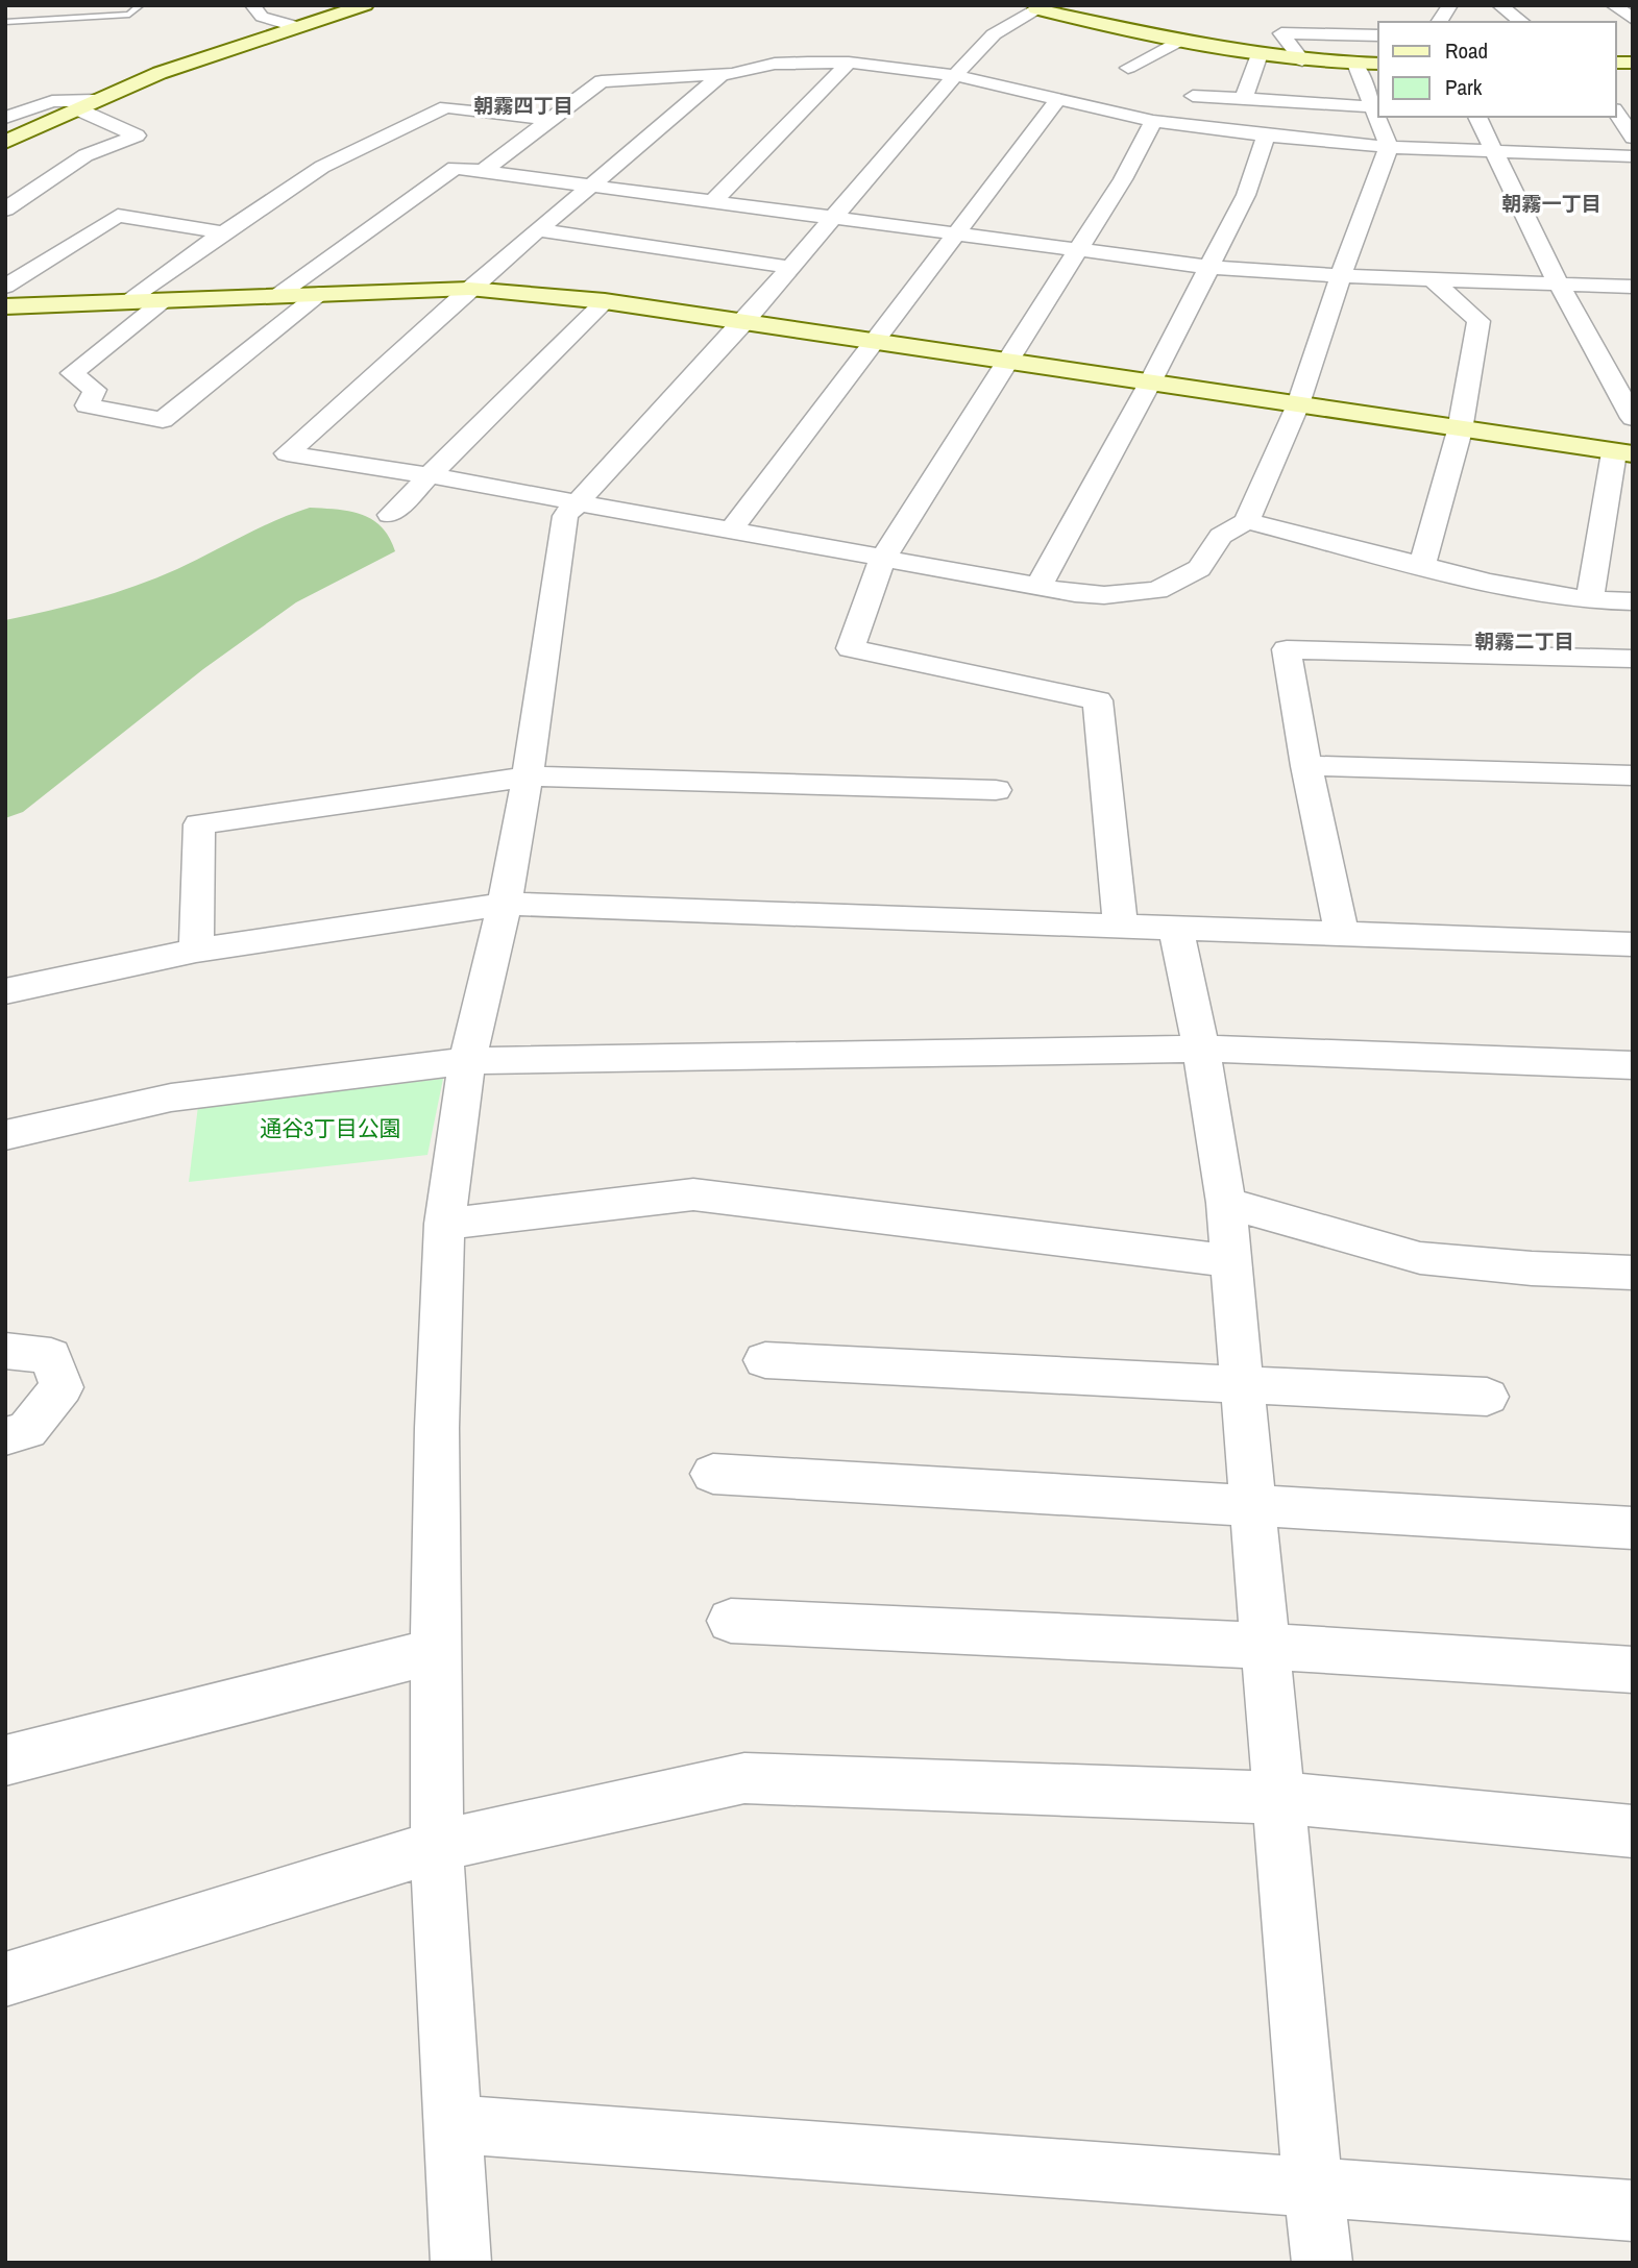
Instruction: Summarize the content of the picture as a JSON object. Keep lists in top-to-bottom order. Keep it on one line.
{"districts":["朝霧四丁目","朝霧一丁目","朝霧二丁目"],"parks":["通谷3丁目公園"],"legend":["Road","Park"]}
